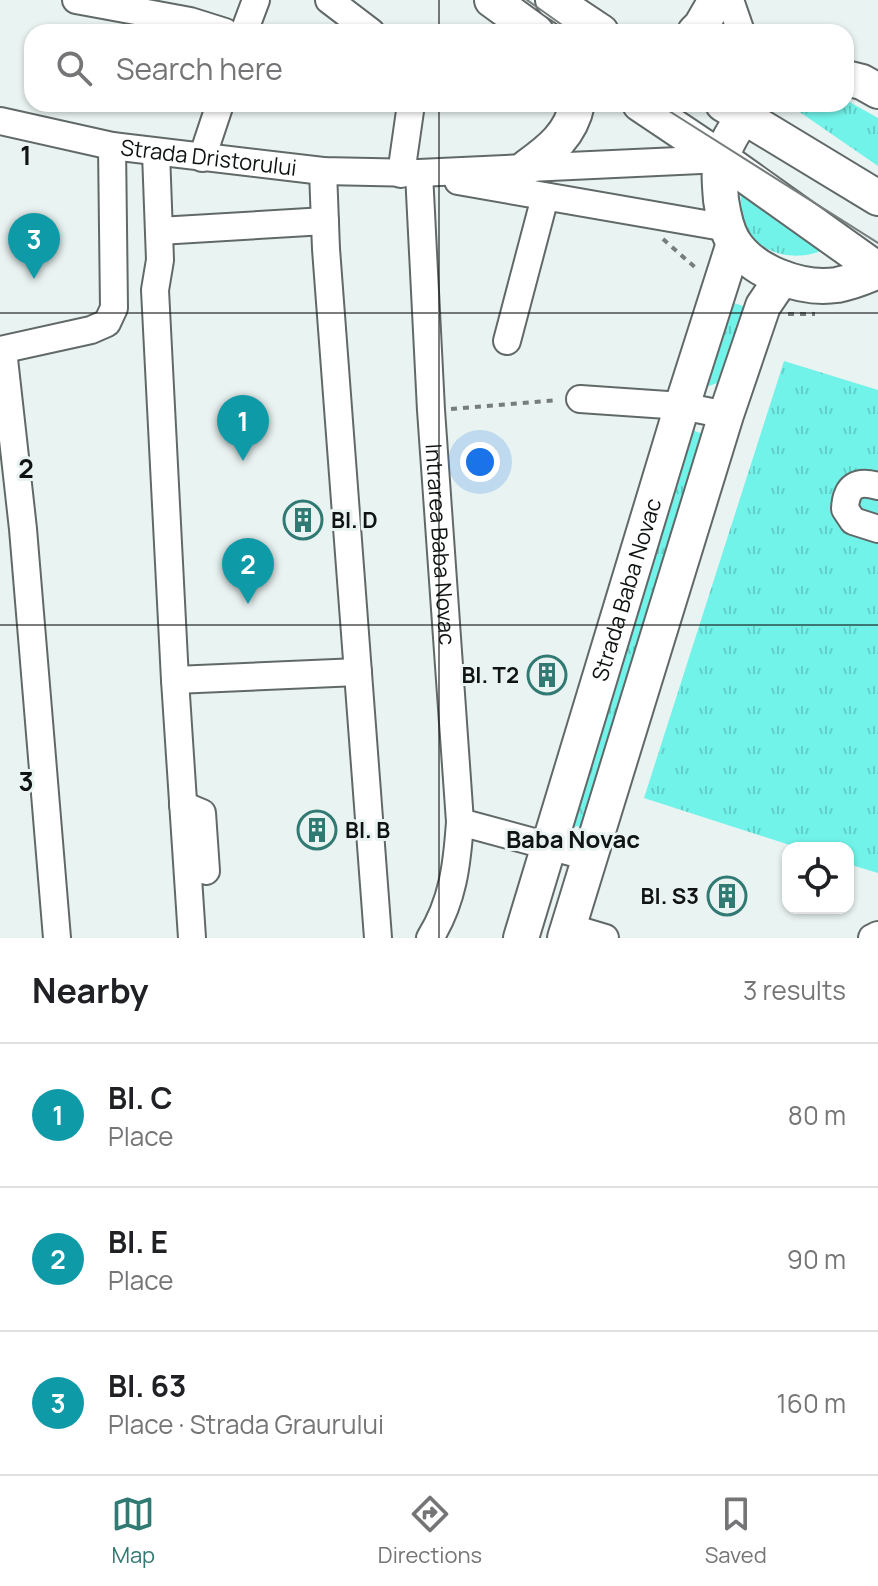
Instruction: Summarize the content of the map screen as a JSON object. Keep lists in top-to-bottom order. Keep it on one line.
{"streets":{"main road":["Strada Baba Novac"],"street":["Strada Dristorului","Intrarea Baba Novac"]},"crossings":[["Strada Dristorului","Intrarea Baba Novac"],["Strada Dristorului","Strada Baba Novac"]],"districts":["Baba Novac"],"places":{"building":["Bl. D","Bl. T2","Bl. B","Bl. S3"]},"page":{"search":"Search here","pins":["3","1","2"],"heading":["Nearby","3 results"],"list":[{"mark":"1","name":"Bl. C","note":"Place","value":"80 m"},{"mark":"2","name":"Bl. E","note":"Place","value":"90 m"},{"mark":"3","name":"Bl. 63","note":"Place · Strada Graurului","value":"160 m"}],"nav":["Map","Directions","Saved"]},"grid":{"rows":["1","2","3"]}}
